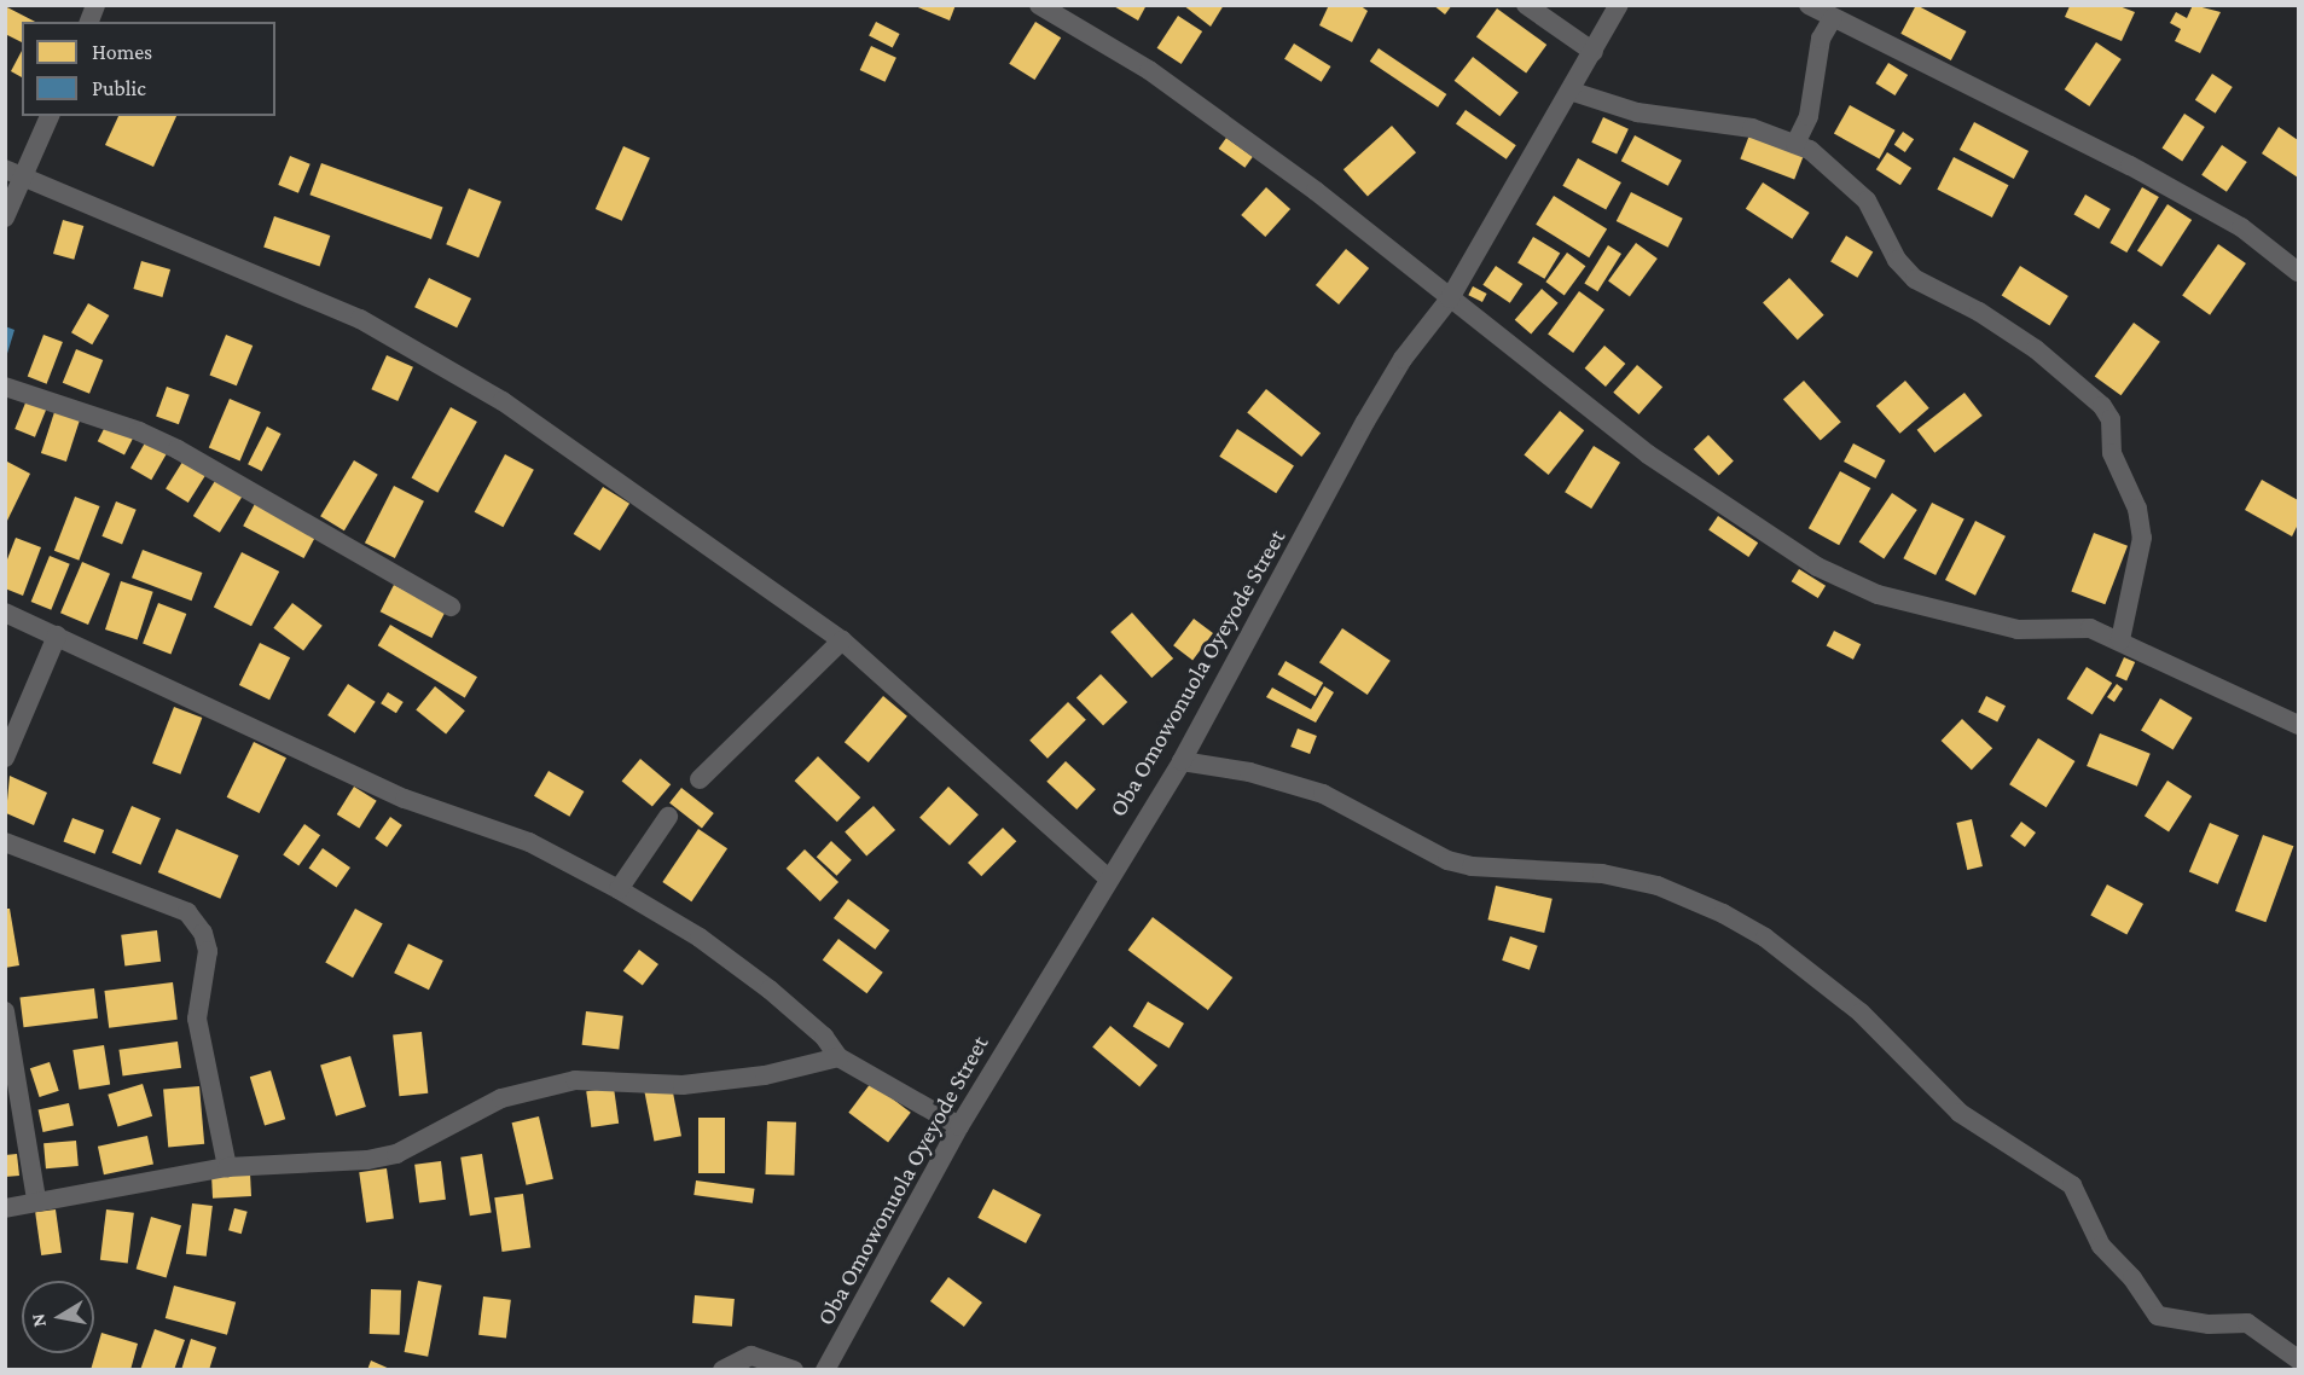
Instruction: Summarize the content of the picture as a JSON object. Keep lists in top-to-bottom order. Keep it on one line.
{"streets":{"street":["Oba Omowonuola Oyeyode Street"]},"legend":["Homes","Public"],"north":"left"}
